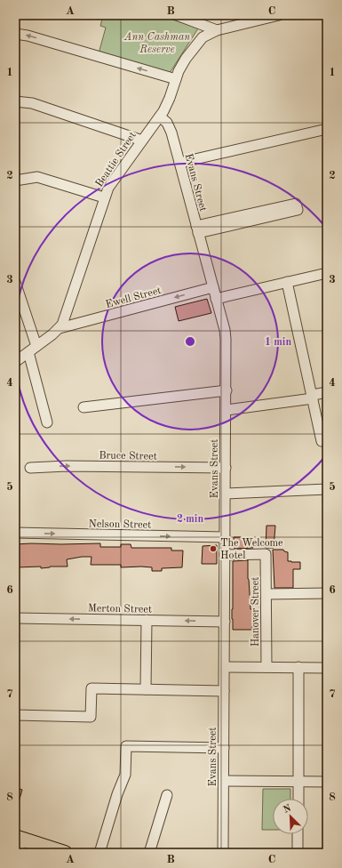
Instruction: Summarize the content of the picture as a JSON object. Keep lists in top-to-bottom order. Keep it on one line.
{"streets":{"street":["Beattie Street","Evans Street","Ewell Street","Bruce Street","Nelson Street","Merton Street","Hanover Street"]},"crossings":[["Beattie Street","Evans Street"],["Beattie Street","Ewell Street"],["Evans Street","Ewell Street"],["Evans Street","Bruce Street"],["Evans Street","Nelson Street"],["Evans Street","Merton Street"],["Evans Street","Hanover Street"]],"one_way":["Ewell Street","Nelson Street"],"parks":["Ann Cashman Reserve"],"places":["The Welcome Hotel"],"north":"top left","grid":{"columns":["A","B","C"],"rows":["1","2","3","4","5","6","7","8"]},"rings":["1 min","2 min"]}
